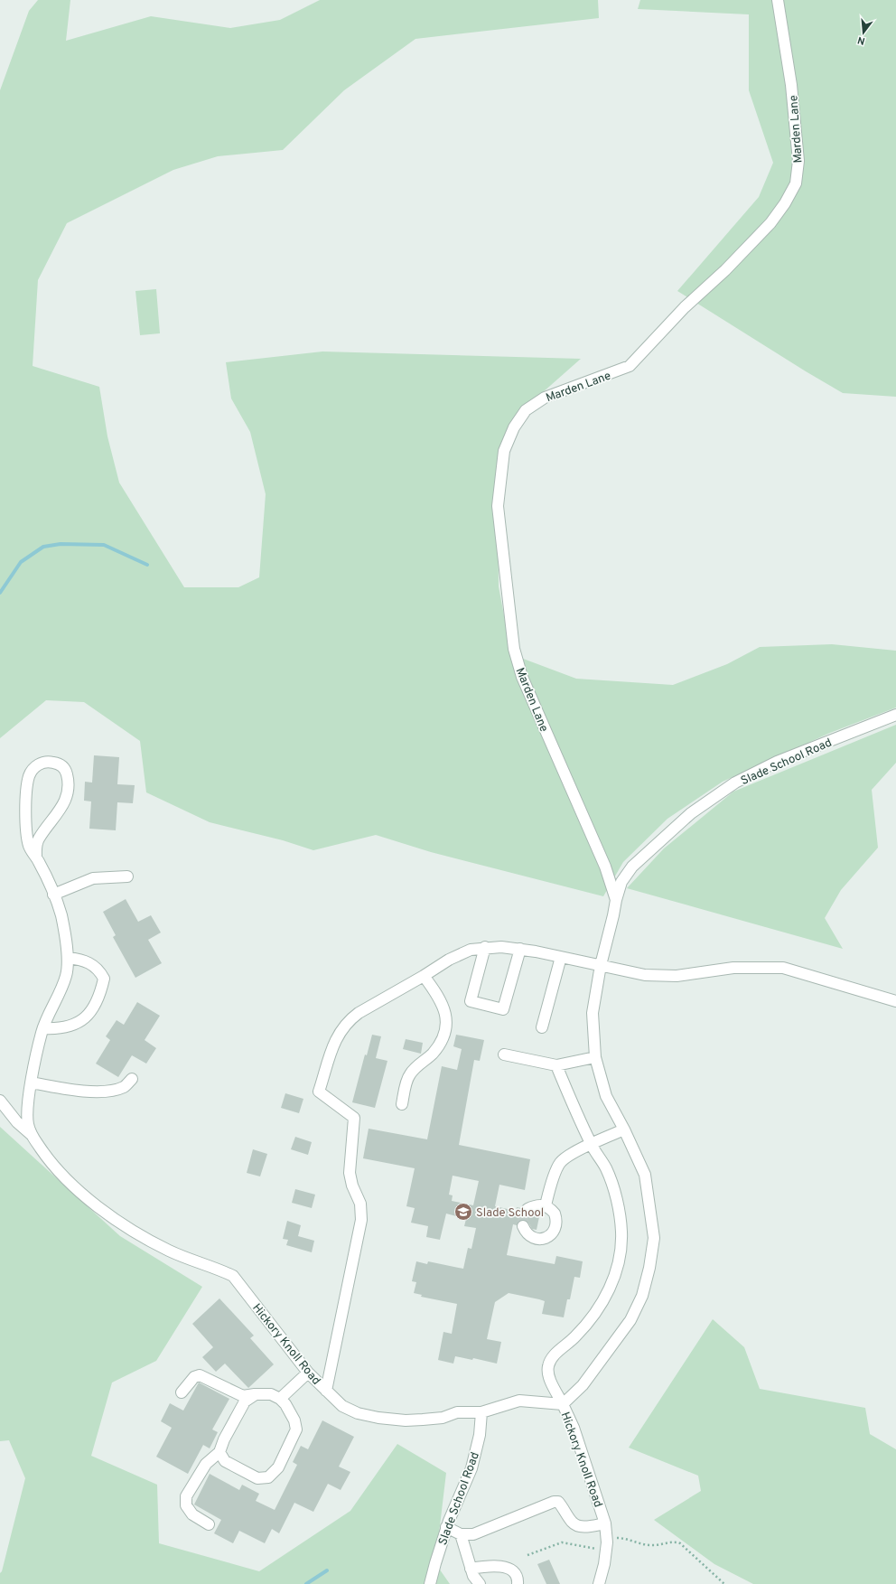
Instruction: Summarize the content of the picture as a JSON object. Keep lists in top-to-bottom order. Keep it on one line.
{"streets":{"street":["Marden Lane","Slade School Road","Hickory Knoll Road"]},"crossings":[["Marden Lane","Slade School Road"],["Slade School Road","Hickory Knoll Road"]],"places":{"school or university":["Slade School"]},"north":"bottom"}
